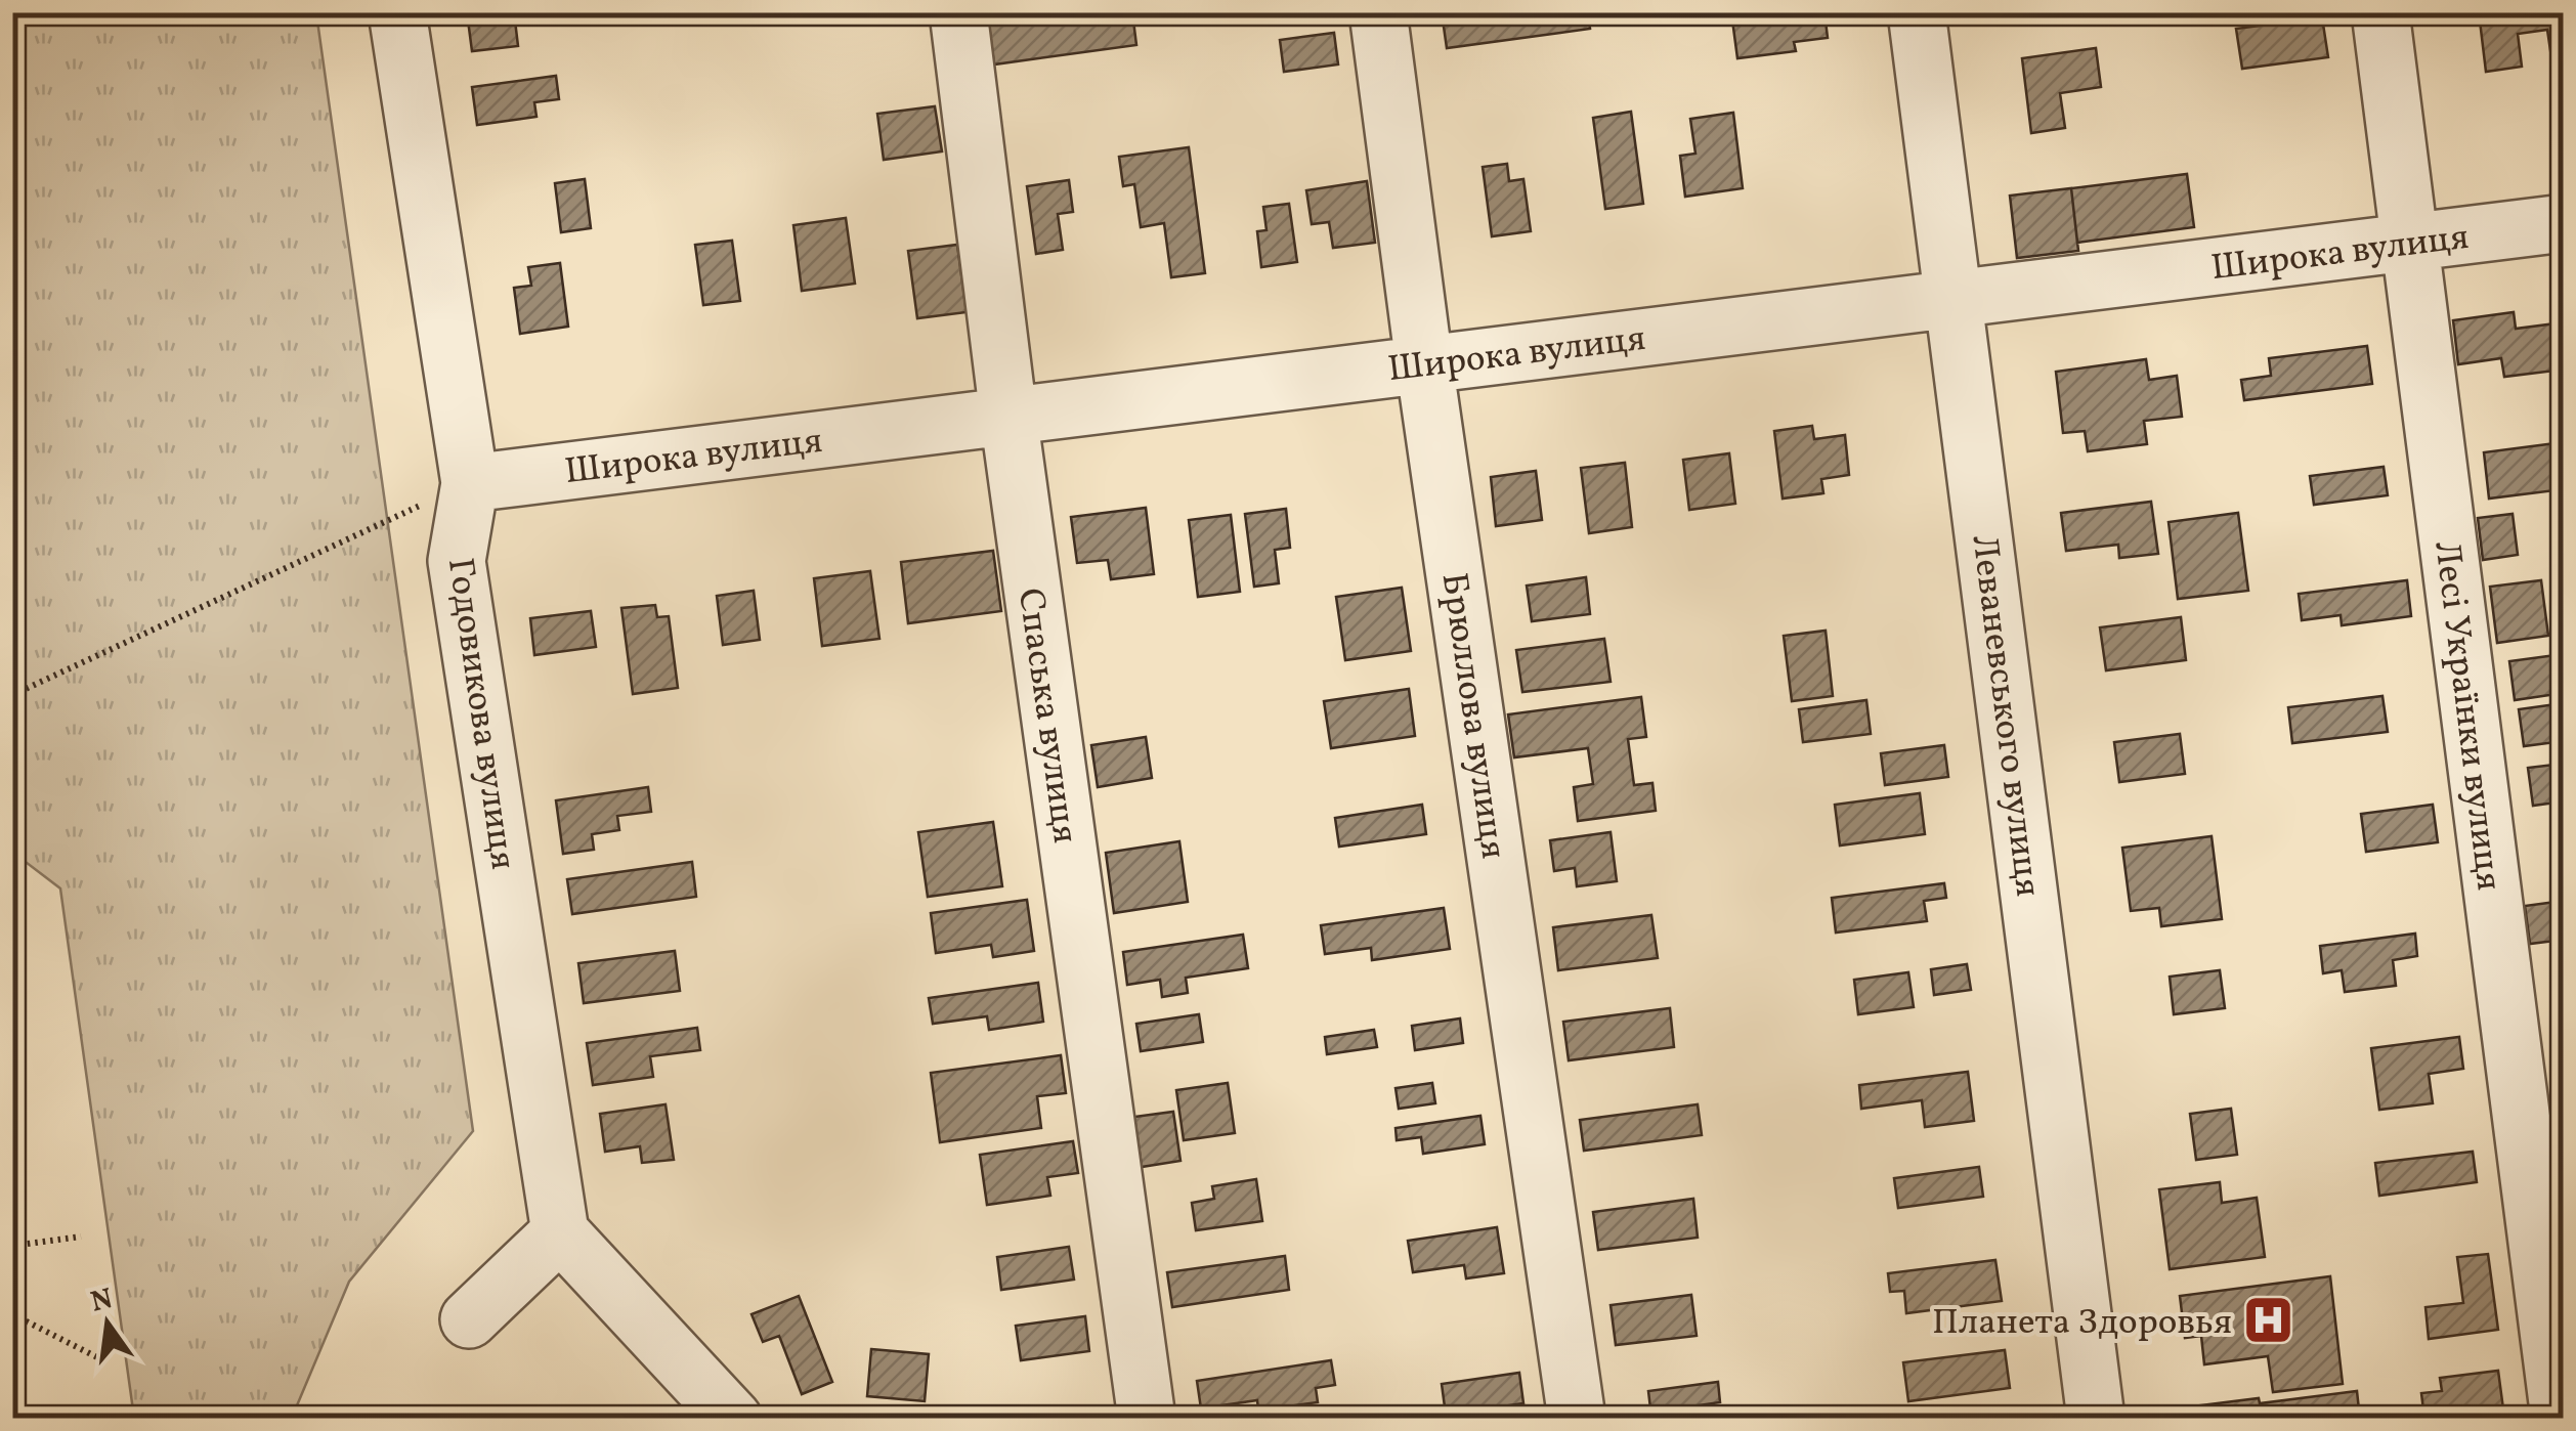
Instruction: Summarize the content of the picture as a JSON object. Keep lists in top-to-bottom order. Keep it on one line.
{"streets":{"street":["Широка вулиця","Годовикова вулиця","Спаська вулиця","Брюллова вулиця","Леваневського вулиця","Лесі Українки вулиця"]},"crossings":[["Широка вулиця","Годовикова вулиця"],["Широка вулиця","Спаська вулиця"],["Широка вулиця","Брюллова вулиця"],["Широка вулиця","Леваневського вулиця"],["Широка вулиця","Лесі Українки вулиця"]],"places":{"hospital":["Планета Здоровья"]},"north":"top"}
